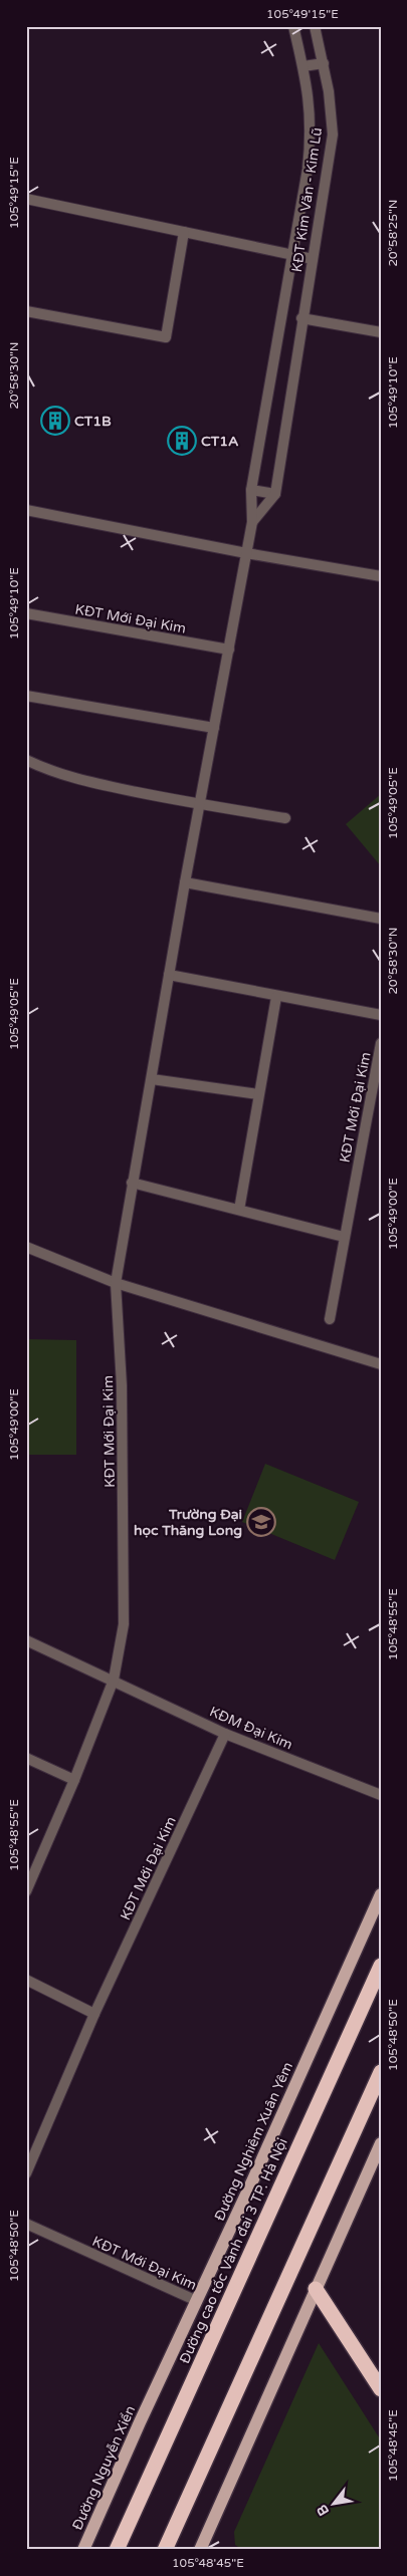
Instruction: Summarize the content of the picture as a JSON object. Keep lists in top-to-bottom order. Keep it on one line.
{"streets":{"highway":["Đường cao tốc Vành đai 3 TP. Hà Nội"],"main road":["Đường Nghiêm Xuân Yêm","Đường Nguyễn Xiển"],"street":["KĐT Kim Văn - Kim Lũ","KĐT Mới Đại Kim","KĐM Đại Kim"]},"crossings":[["KĐT Kim Văn - Kim Lũ","KĐT Mới Đại Kim"],["KĐT Mới Đại Kim","KĐM Đại Kim"],["KĐT Mới Đại Kim","Đường Nghiêm Xuân Yêm"],["Đường Nghiêm Xuân Yêm","Đường Nguyễn Xiển"]],"places":{"building":["CT1B","CT1A"],"school or university":["Trường Đại học Thăng Long"]},"north":"bottom left","coordinates":["105°49'15\"E","20°58'25\"N","20°58'30\"N","105°49'10\"E","105°49'05\"E","105°49'00\"E","105°48'55\"E","105°48'50\"E","105°48'45\"E"]}
